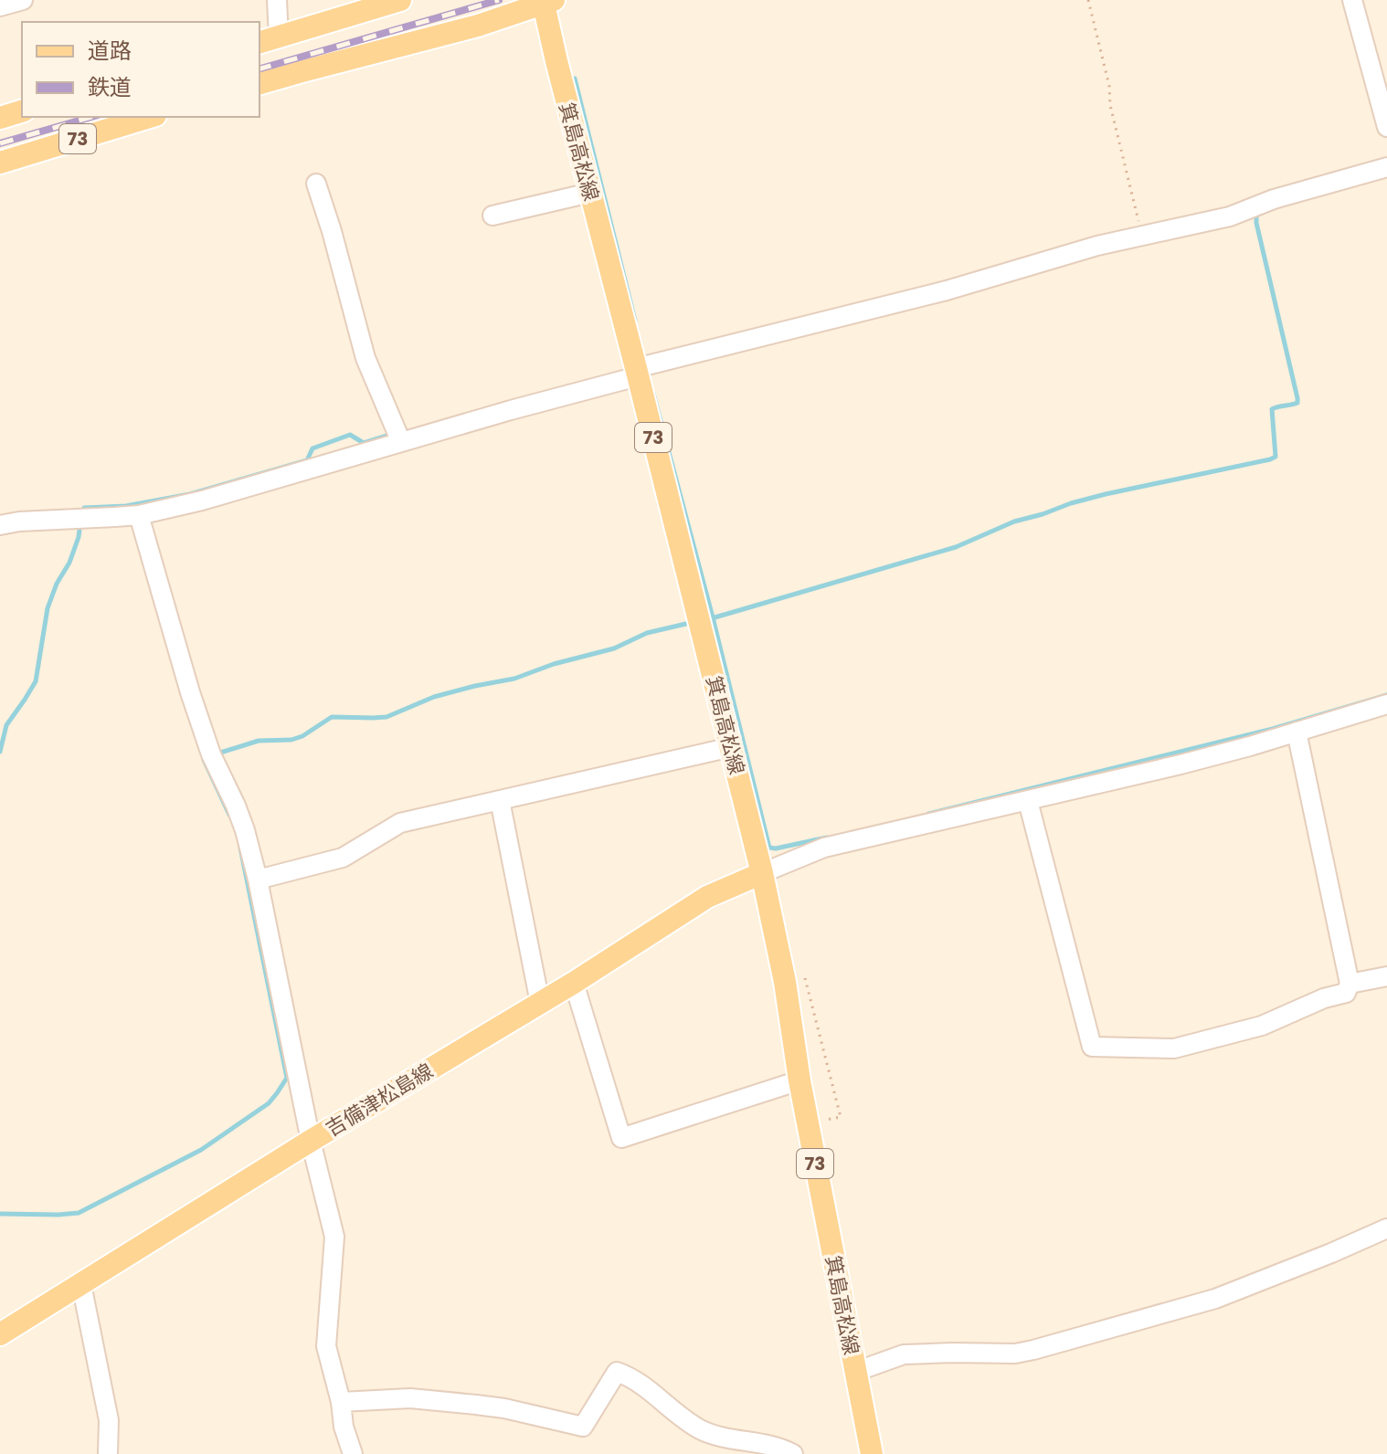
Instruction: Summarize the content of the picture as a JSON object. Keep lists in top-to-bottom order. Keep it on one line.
{"streets":{"main road":["73","箕島高松線","吉備津松島線"]},"crossings":[["箕島高松線","吉備津松島線"]],"legend":["道路","鉄道"]}
